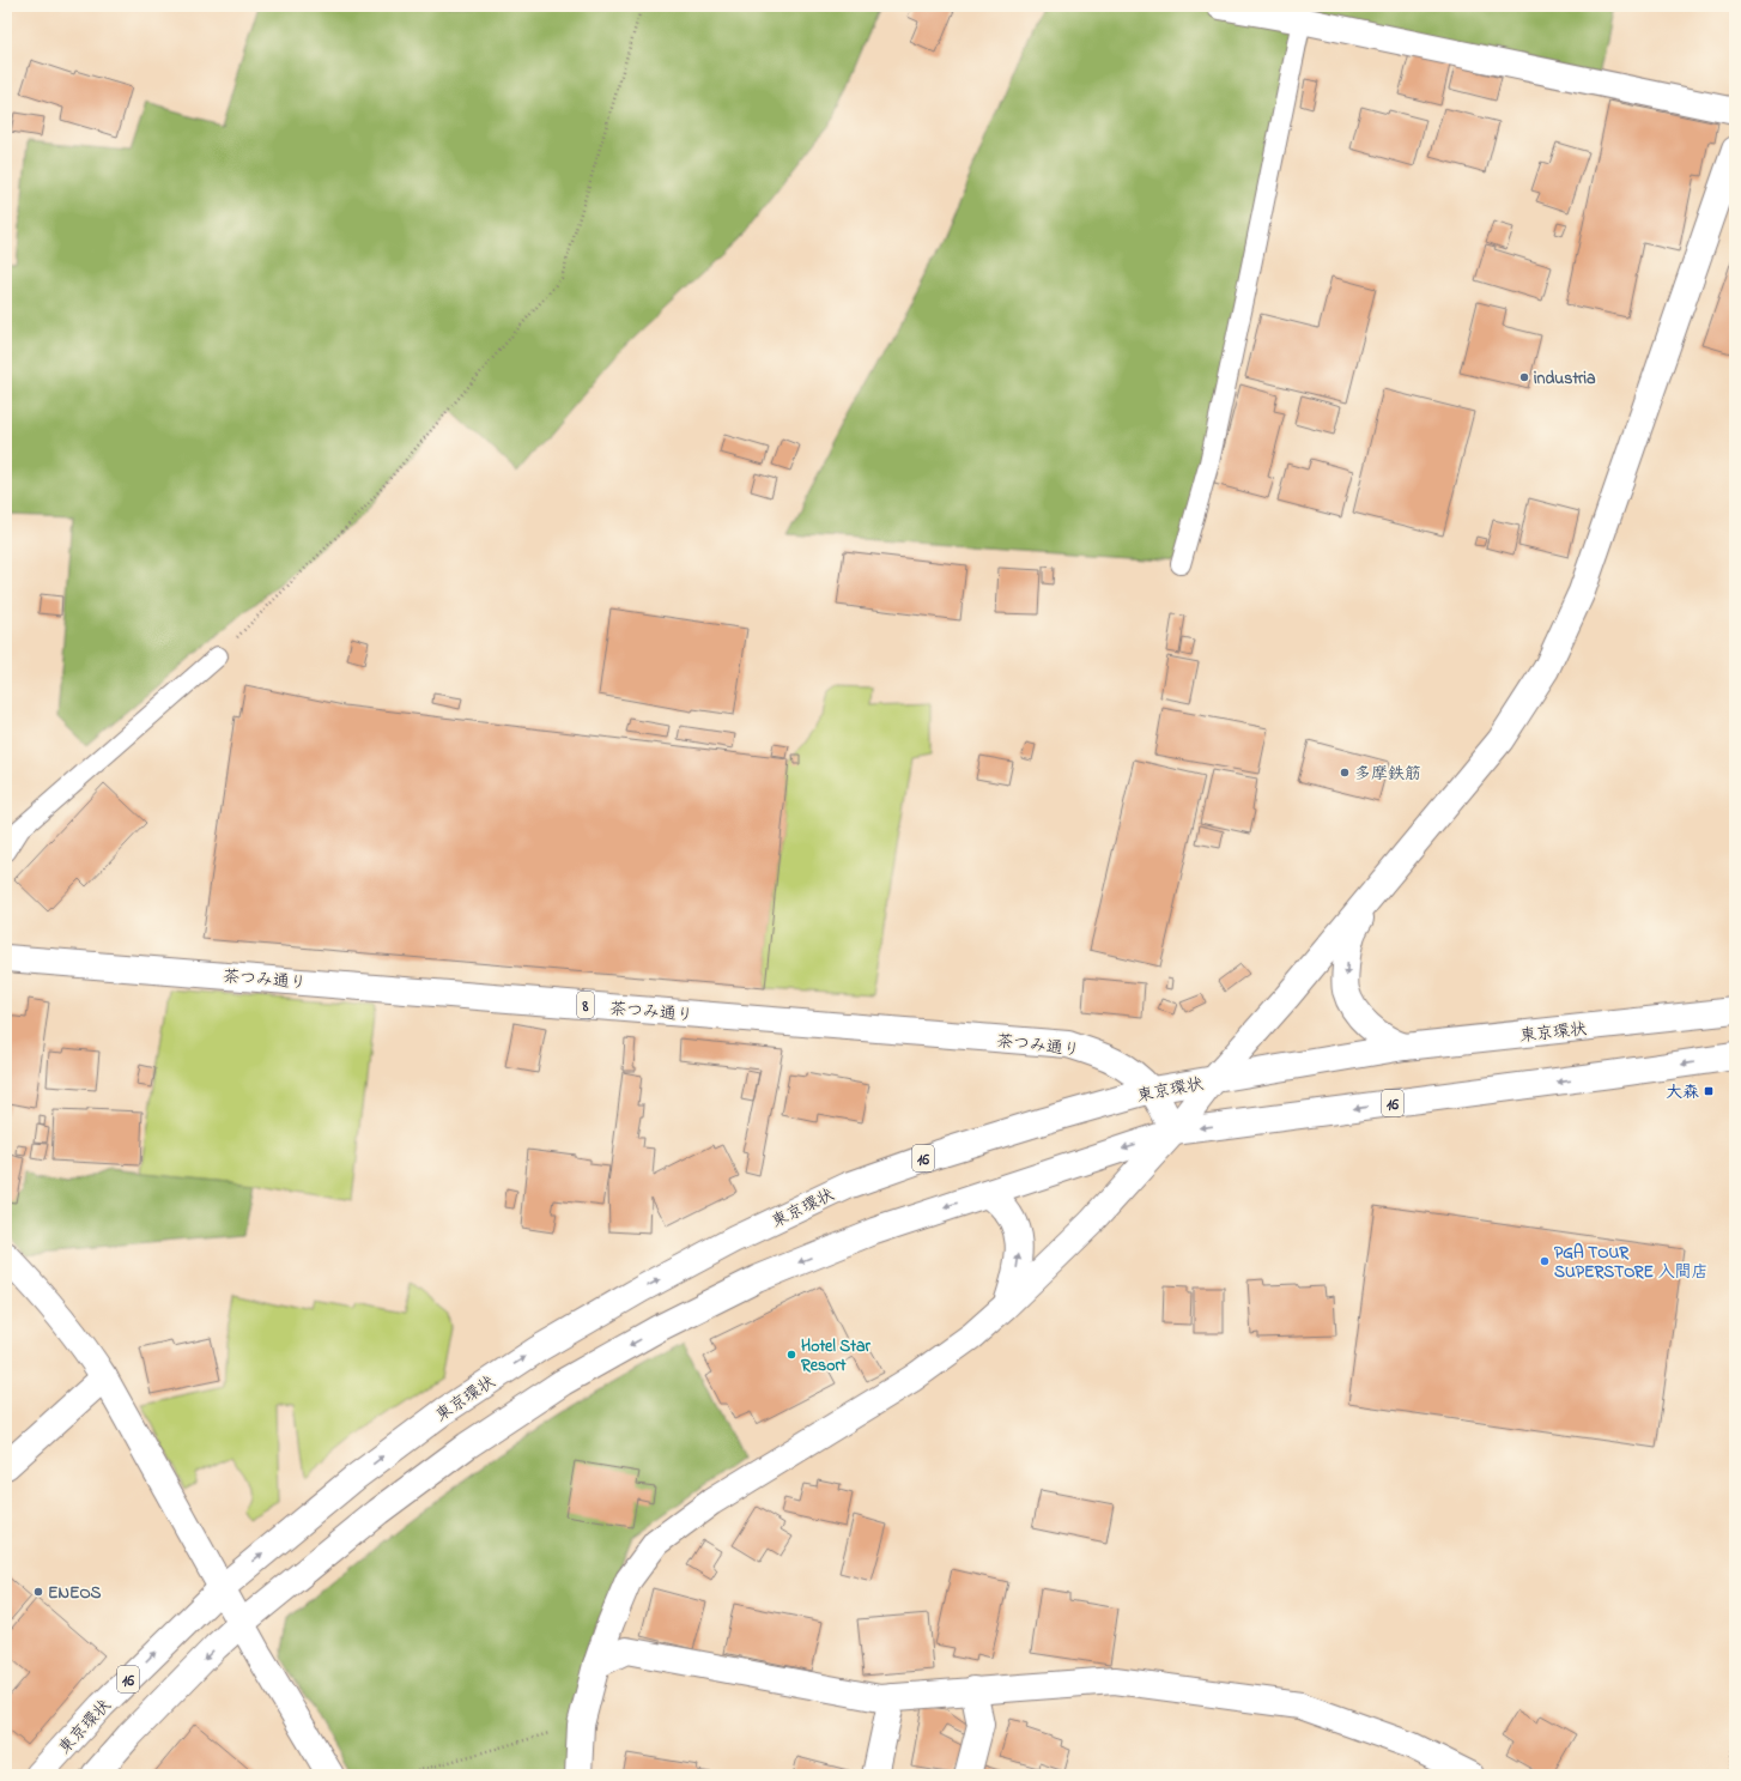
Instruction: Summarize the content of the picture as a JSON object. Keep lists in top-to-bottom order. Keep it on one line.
{"streets":{"main road":["茶つみ通り","8","東京環状","16"]},"crossings":[["茶つみ通り","東京環状"],["茶つみ通り","16"]],"places":{"other":["industria","多摩鉄筋","PGA TOUR SUPERSTORE 入間店","Hotel Star Resort","ENEOS"],"transit":["大森"]}}
